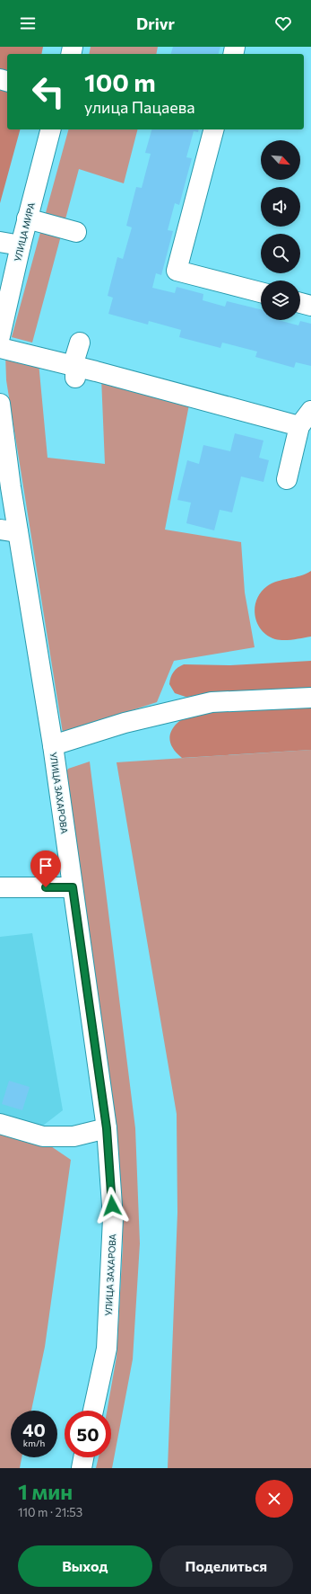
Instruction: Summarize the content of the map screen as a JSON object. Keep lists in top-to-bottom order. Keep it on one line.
{"streets":{"main road":["УЛИЦА МИРА","УЛИЦА ЗАХАРОВА"]},"north":"bottom right","page":{"header":"Drivr","turn":["100 m","улица Пацаева"],"speed":"40 km/h","limit":"50","heading":["1 мин","110 m · 21:53"],"buttons":["Выход","Поделиться"]}}
